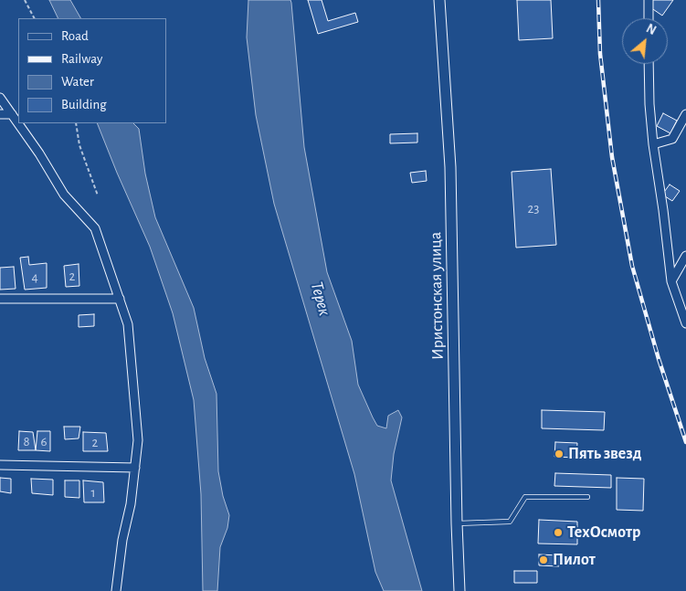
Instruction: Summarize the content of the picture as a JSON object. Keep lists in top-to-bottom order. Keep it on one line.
{"streets":{"main road":["Иристонская улица"]},"water":["Терек"],"places":["Пять звезд","ТехОсмотр","Пилот"],"house_numbers":["23","2","4","8","6","2","1"],"legend":["Road","Railway","Water","Building"],"north":"top right"}
